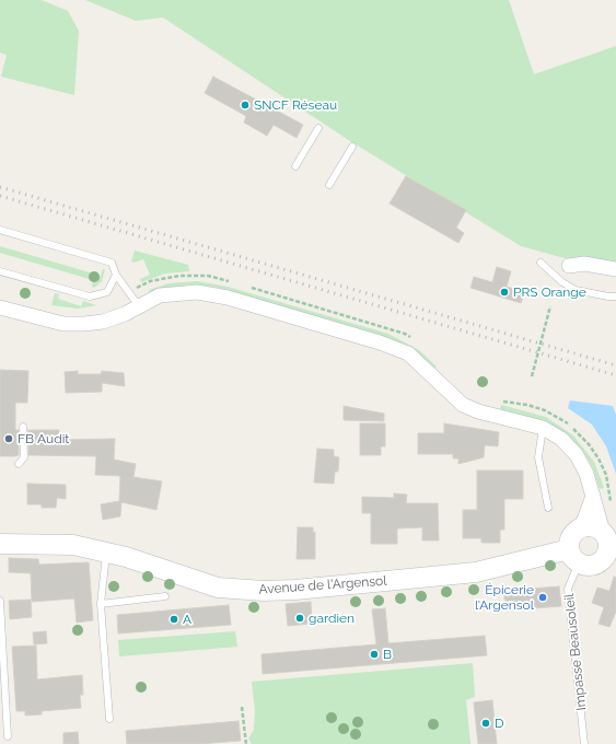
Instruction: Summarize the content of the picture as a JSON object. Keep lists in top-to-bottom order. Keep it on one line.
{"streets":{"street":["Avenue de l'Argensol"],"lane":["Impasse Beausoleil"]},"crossings":[["Avenue de l'Argensol","Impasse Beausoleil"]],"places":["SNCF Réseau","PRS Orange","FB Audit","Épicerie l’Argensol","gardien","A","B","D"]}
